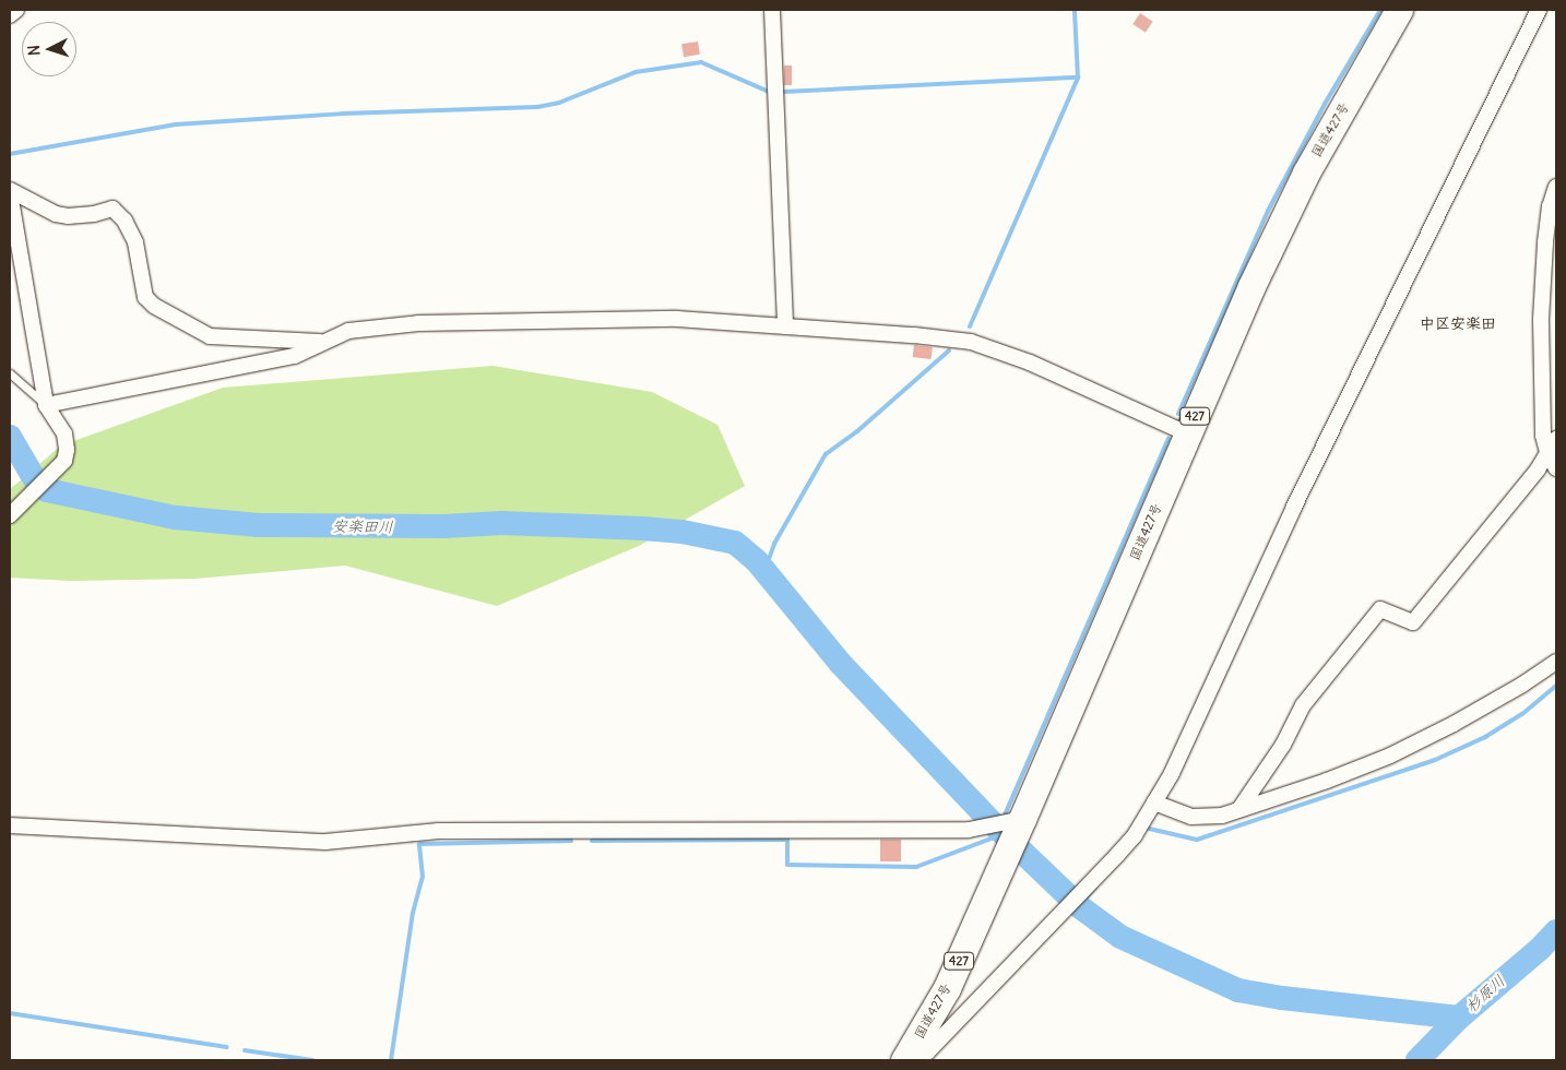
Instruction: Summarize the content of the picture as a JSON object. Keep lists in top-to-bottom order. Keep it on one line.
{"streets":{"highway":["国道427号","427"]},"districts":["中区安楽田"],"water":["安楽田川","杉原川"],"north":"left"}
